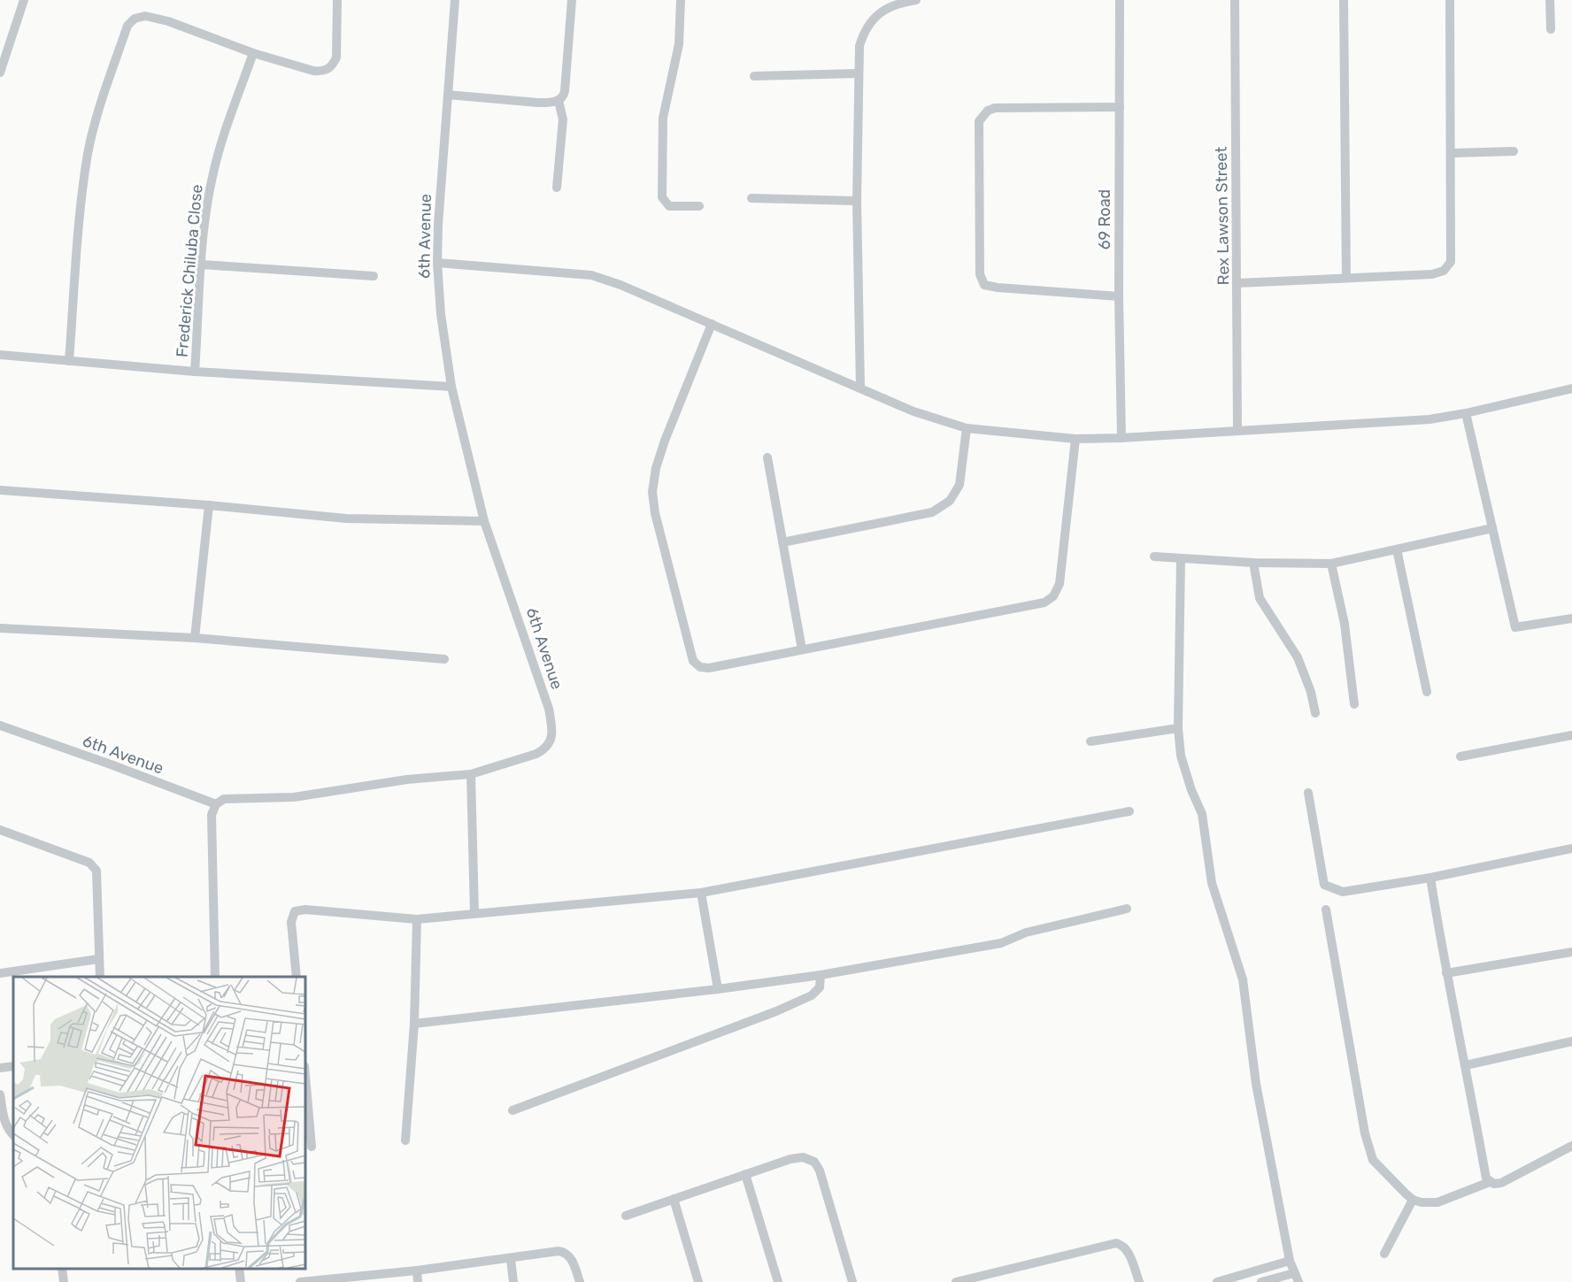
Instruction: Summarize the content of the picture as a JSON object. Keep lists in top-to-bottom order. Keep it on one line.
{"streets":{"street":["Rex Lawson Street","69 Road","6th Avenue","Frederick Chiluba Close"]}}
